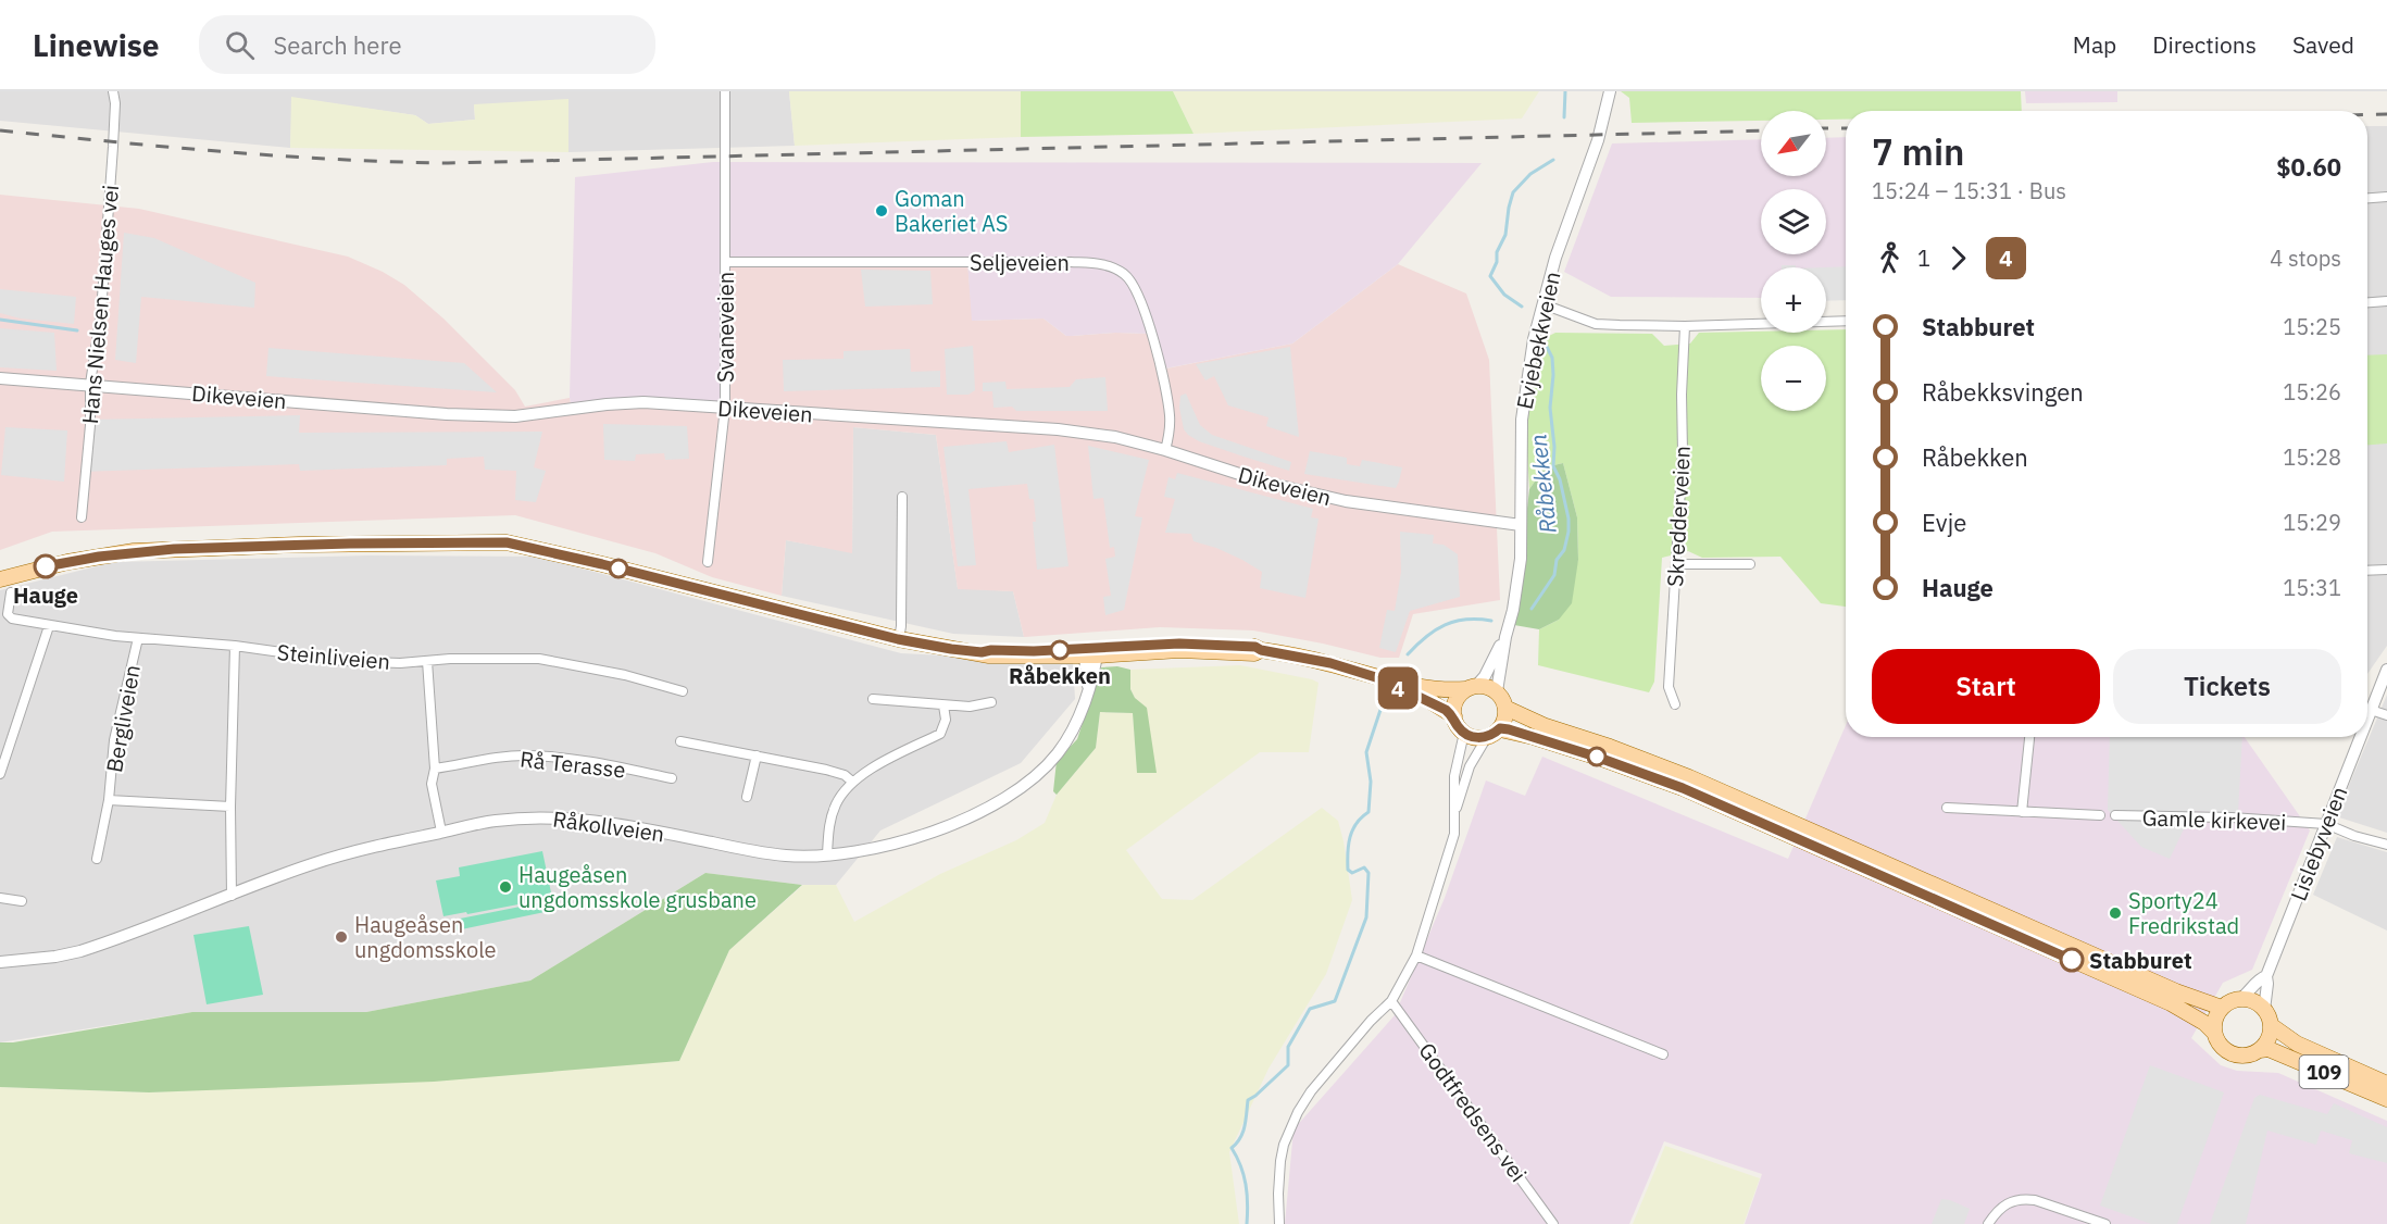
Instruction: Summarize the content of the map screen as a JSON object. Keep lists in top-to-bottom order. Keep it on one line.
{"streets":{"main road":["109"],"street":["Seljeveien","Hans Nielsen Hauges vei","Svaneveien","Evjebekkveien","Dikeveien","Skredderveien","Steinliveien","Bergliveien","Rå Terasse","Gamle kirkevei","Råkollveien","Lislebyveien","Godtfredsens vei"]},"crossings":[["Seljeveien","Svaneveien"],["Seljeveien","Dikeveien"],["Hans Nielsen Hauges vei","Dikeveien"],["Svaneveien","Dikeveien"],["Evjebekkveien","Dikeveien"],["Evjebekkveien","109"],["Steinliveien","Bergliveien"],["Gamle kirkevei","Lislebyveien"],["Lislebyveien","109"]],"water":["Råbekken"],"places":["Goman Bakeriet AS","Hauge","Råbekken","Haugeåsen ungdomsskole grusbane","Sporty24 Fredrikstad","Haugeåsen ungdomsskole","Stabburet"],"lines":["bus line 4"],"north":"bottom left","page":{"header":"Linewise","search":"Search here","nav":["Map","Directions","Saved"],"on_map":"4","map_buttons":["+","−"],"heading":["7 min","15:24 – 15:31 · Bus","$0.60"],"legs":["1","4","4 stops"],"list":[{"name":"Stabburet","value":"15:25"},{"name":"Råbekksvingen","value":"15:26"},{"name":"Råbekken","value":"15:28"},{"name":"Evje","value":"15:29"},{"name":"Hauge","value":"15:31"}],"buttons":["Start","Tickets"]}}
